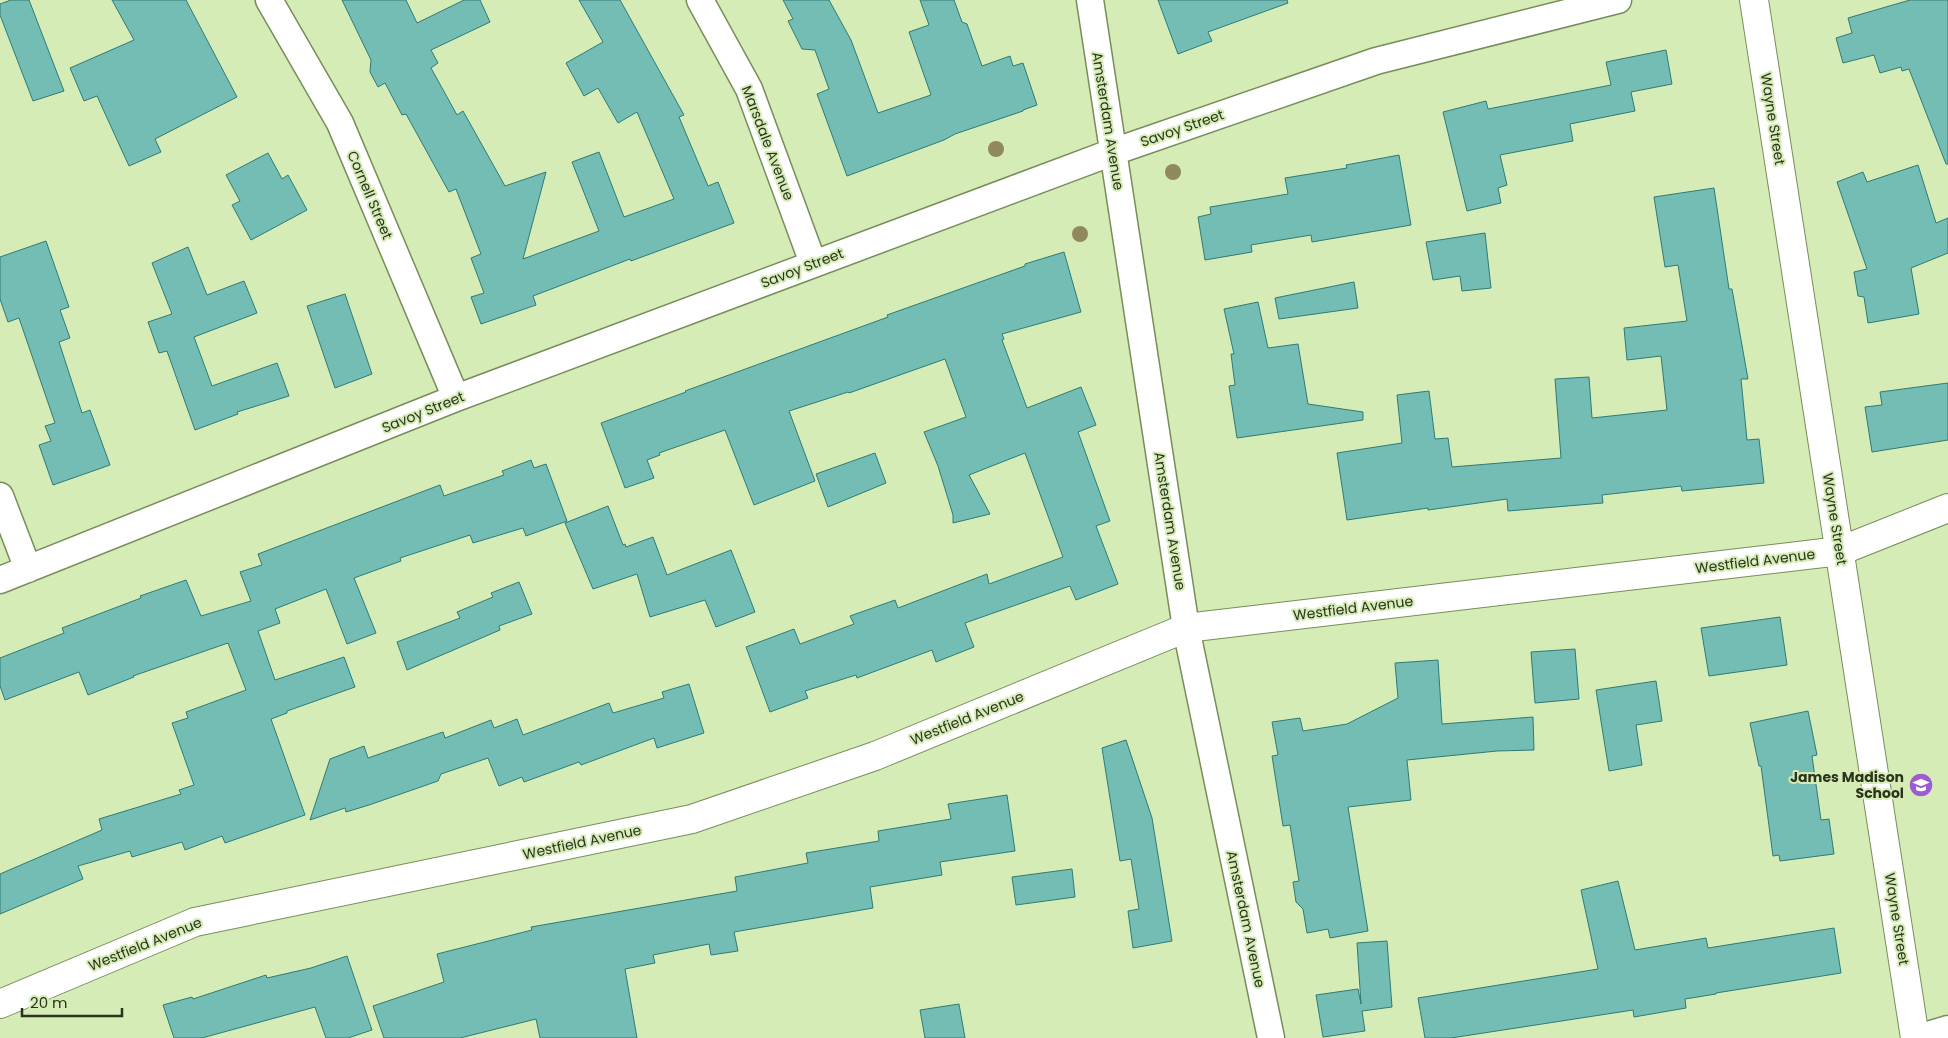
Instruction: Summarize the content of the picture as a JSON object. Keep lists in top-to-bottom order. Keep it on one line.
{"streets":{"street":["Wayne Street","Amsterdam Avenue","Savoy Street","Marsdale Avenue","Cornell Street","Westfield Avenue"]},"crossings":[["Wayne Street","Westfield Avenue"],["Amsterdam Avenue","Savoy Street"],["Amsterdam Avenue","Westfield Avenue"],["Savoy Street","Marsdale Avenue"],["Savoy Street","Cornell Street"]],"places":{"school or university":["James Madison School"]},"scale_bar":"20 m"}
